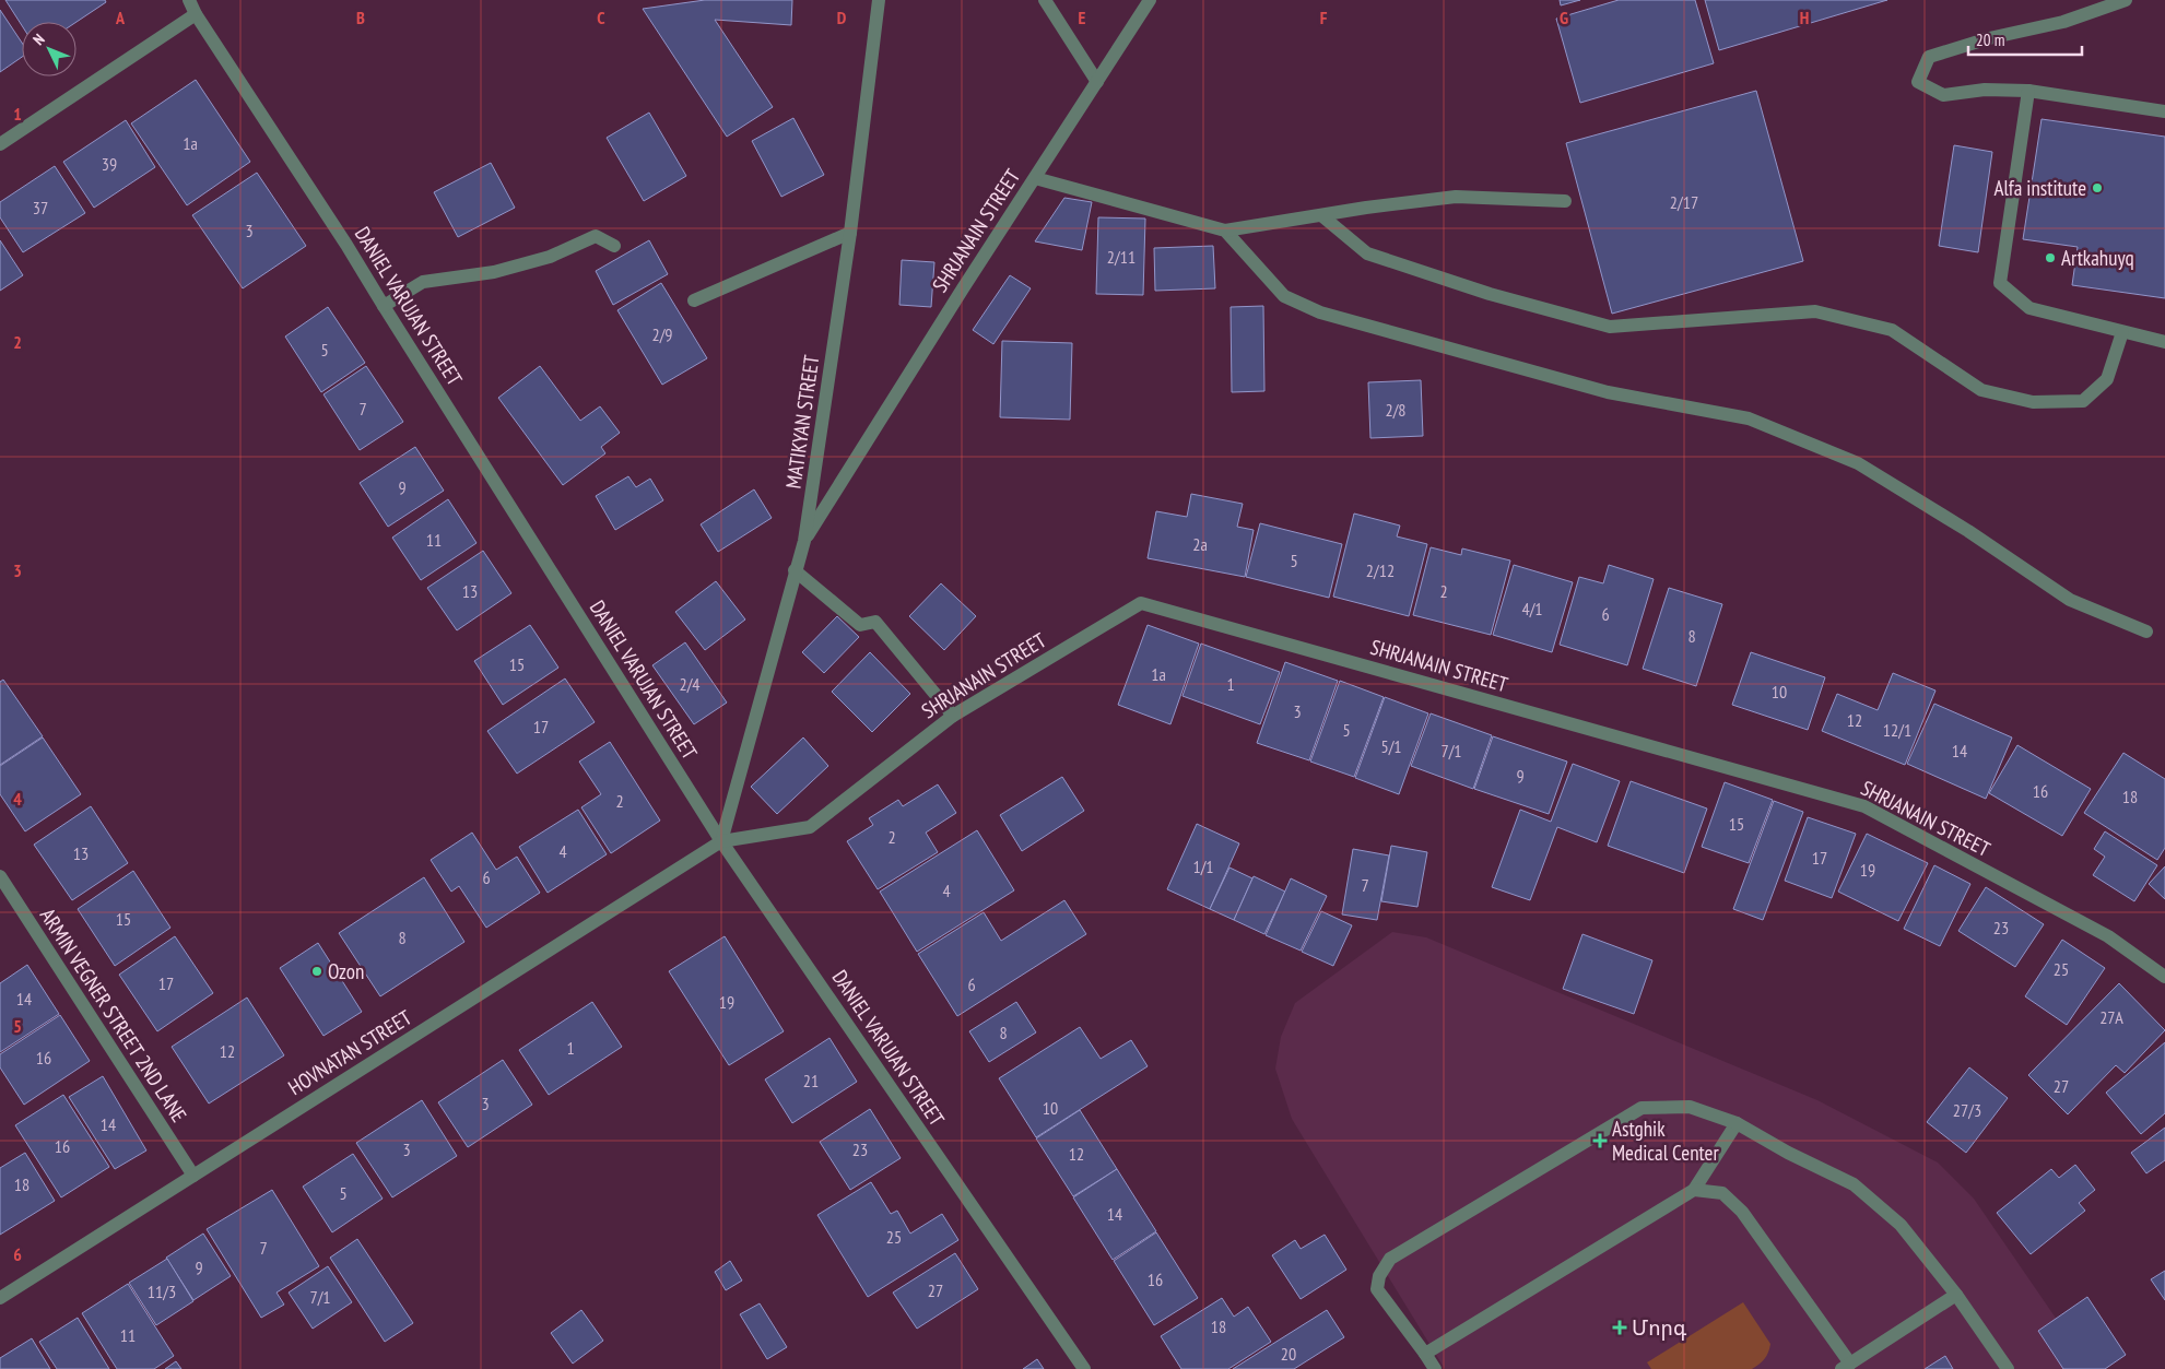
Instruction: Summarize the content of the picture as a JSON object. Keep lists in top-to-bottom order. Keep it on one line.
{"streets":{"street":["SHRJANAIN STREET","DANIEL VARUJAN STREET","MATIKYAN STREET","ARMIN VEGNER STREET 2ND LANE","HOVNATAN STREET"]},"crossings":[["SHRJANAIN STREET","DANIEL VARUJAN STREET"],["SHRJANAIN STREET","MATIKYAN STREET"],["SHRJANAIN STREET","HOVNATAN STREET"],["DANIEL VARUJAN STREET","MATIKYAN STREET"],["DANIEL VARUJAN STREET","HOVNATAN STREET"],["MATIKYAN STREET","HOVNATAN STREET"],["ARMIN VEGNER STREET 2ND LANE","HOVNATAN STREET"]],"places":{"other":["Alfa institute","Artkahuyq","Ozon"],"health":["Astghik Medical Center","Մորգ"]},"house_numbers":["1a","39","2/17","37","3","2/11","2/9","5","7","2/8","9","11","2a","5","2/12","13","2","4/1","6","8","15","1a","2/4","1","10","3","12","17","5","12/1","5/1","7/1","14","9","16","18","2","15","2","4","13","17","1/1","19","6","7","4","15","23","8","25","17","6","14","19","27A","8","1","12","16","21","27","3","10","27/3","14","16","3","23","12","18","5","14","25","7","9","16","27","11/3","7/1","18","11","20"],"scale_bar":"20 m","north":"top left","grid":{"columns":["A","B","C","D","E","F","G","H"],"rows":["1","2","3","4","5","6"]}}
